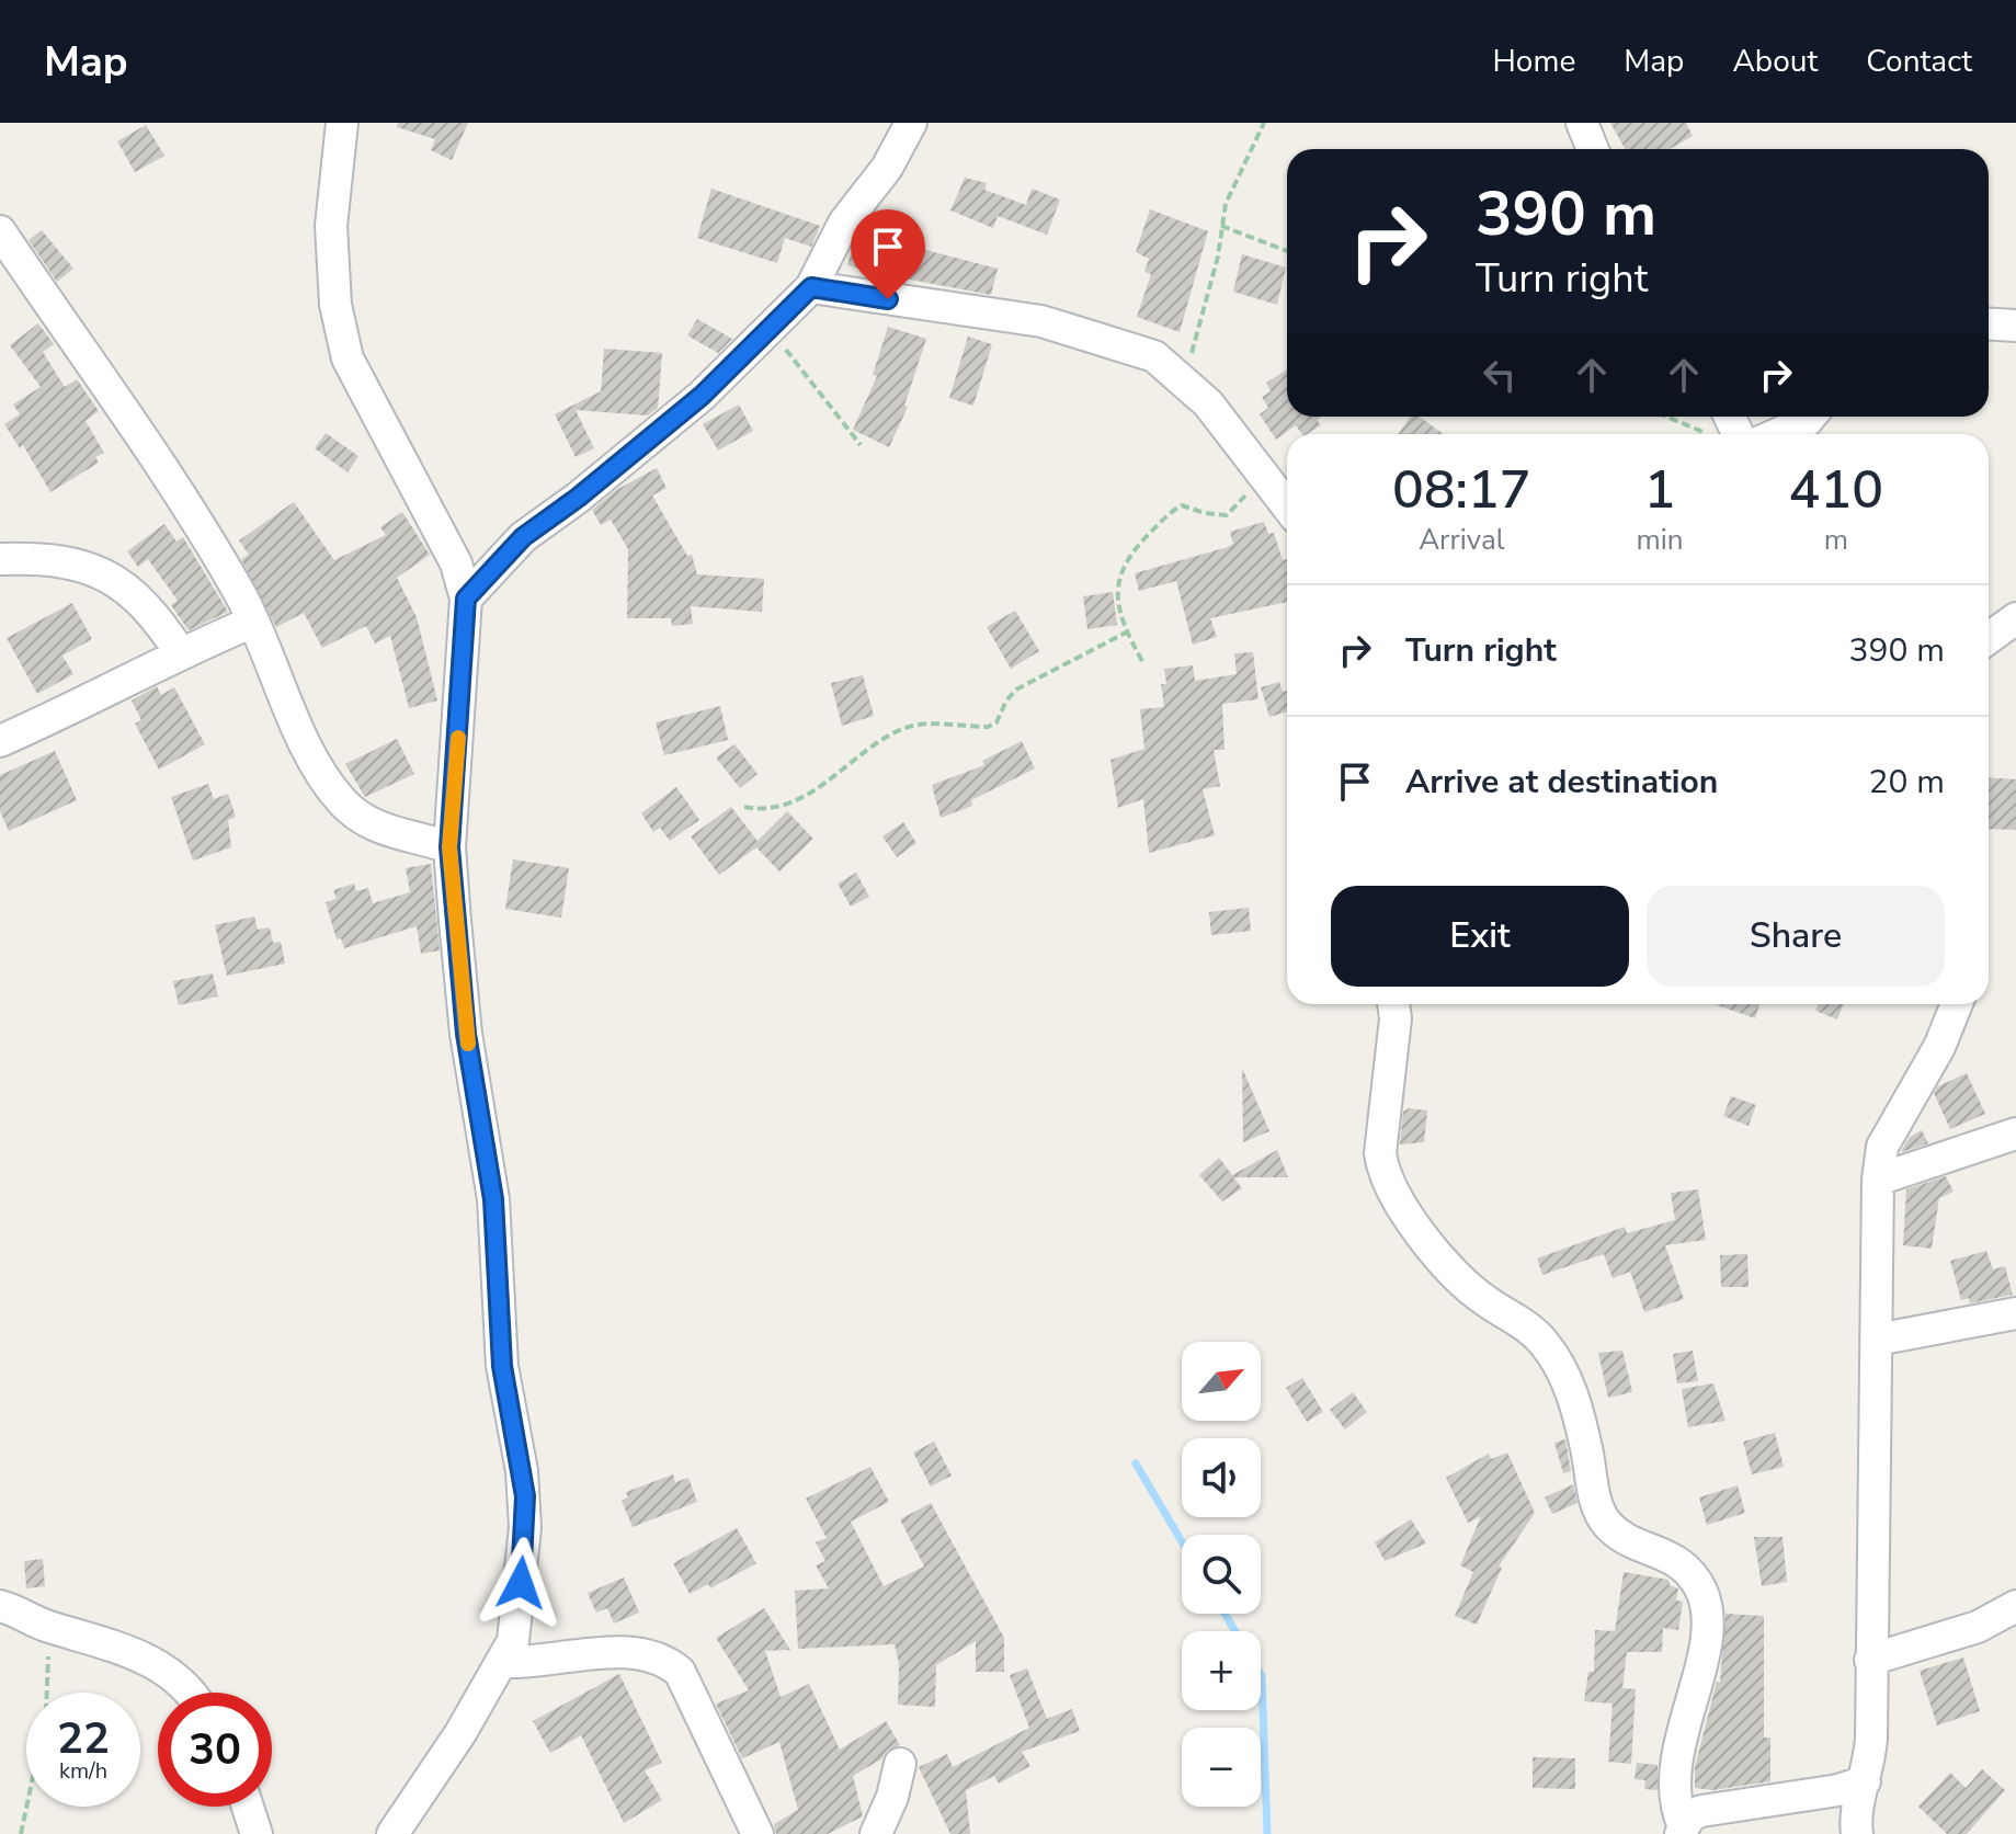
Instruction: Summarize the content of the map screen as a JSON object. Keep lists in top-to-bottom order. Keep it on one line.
{"north":"top right","page":{"header":"Map","nav":["Home","Map","About","Contact"],"turn":["390 m","Turn right"],"eta":["08:17","Arrival","1","min","410","m"],"list":[{"name":"Turn right","value":"390 m"},{"name":"Arrive at destination","value":"20 m"}],"buttons":["Exit","Share"],"map_buttons":["+","−"],"speed":"22 km/h","limit":"30"}}
